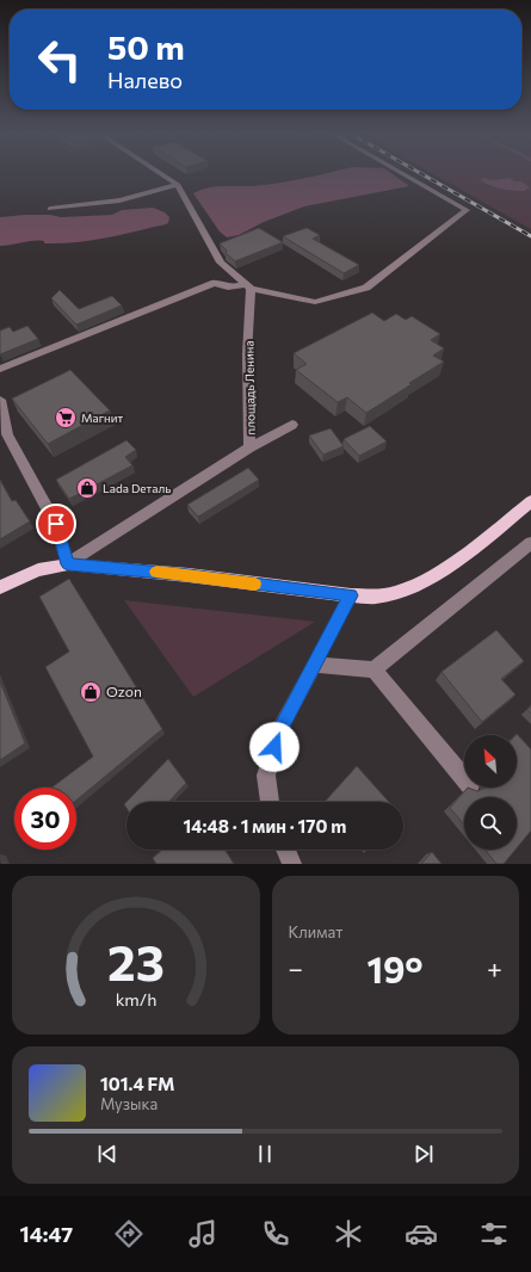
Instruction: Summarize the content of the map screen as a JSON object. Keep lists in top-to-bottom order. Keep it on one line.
{"streets":{"street":["площадь Ленина"]},"places":{"supermarket":["Магнит"],"shop":["Lada Dеталь","Ozon"]},"north":"top left","page":{"turn":["50 m","Налево"],"limit":"30","trip":"14:48 · 1 мин · 170 m","tile":"Климат","heat":["−","19°","+"],"song":["101.4 FM","Музыка"],"tabs":"14:47","gauge":["23","km/h"]}}
